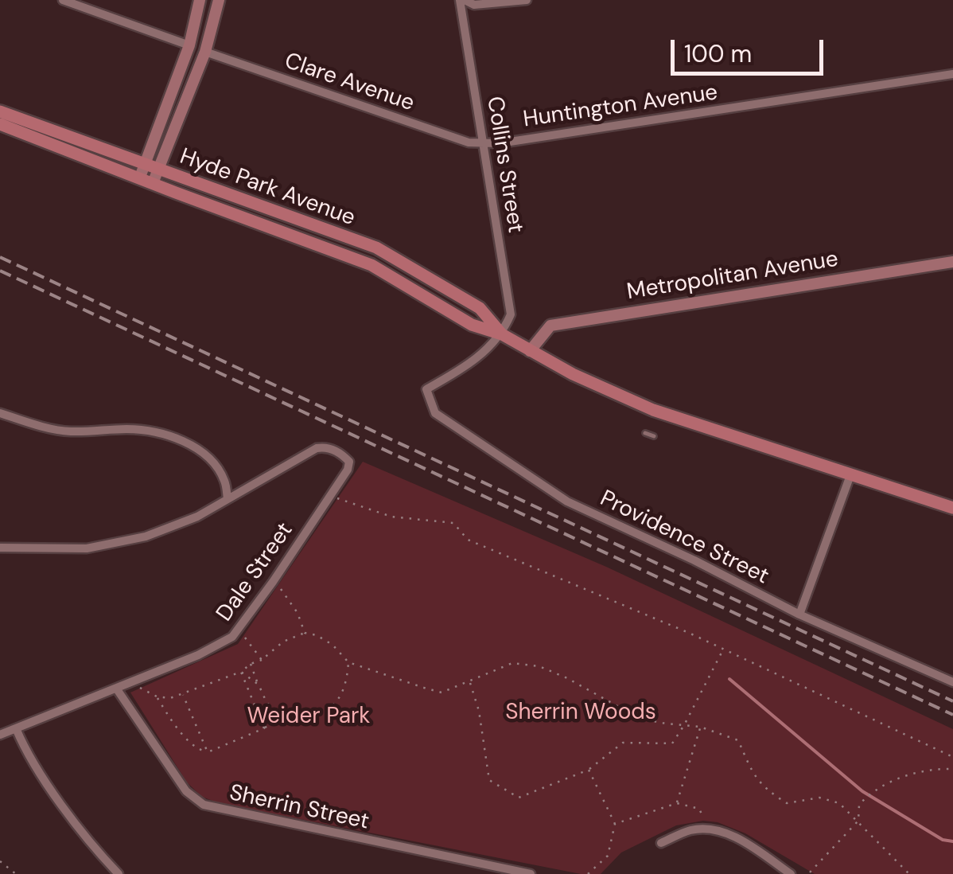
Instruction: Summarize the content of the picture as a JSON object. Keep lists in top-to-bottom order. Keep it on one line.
{"streets":{"main road":["Hyde Park Avenue"],"street":["Clare Avenue","Huntington Avenue","Collins Street","Metropolitan Avenue","Providence Street","Dale Street","Sherrin Street"]},"crossings":[["Clare Avenue","Huntington Avenue"],["Clare Avenue","Collins Street"],["Huntington Avenue","Collins Street"],["Collins Street","Hyde Park Avenue"],["Collins Street","Providence Street"],["Hyde Park Avenue","Metropolitan Avenue"],["Hyde Park Avenue","Providence Street"],["Dale Street","Sherrin Street"]],"parks":["Sherrin Woods","Weider Park"],"scale_bar":"100 m"}
